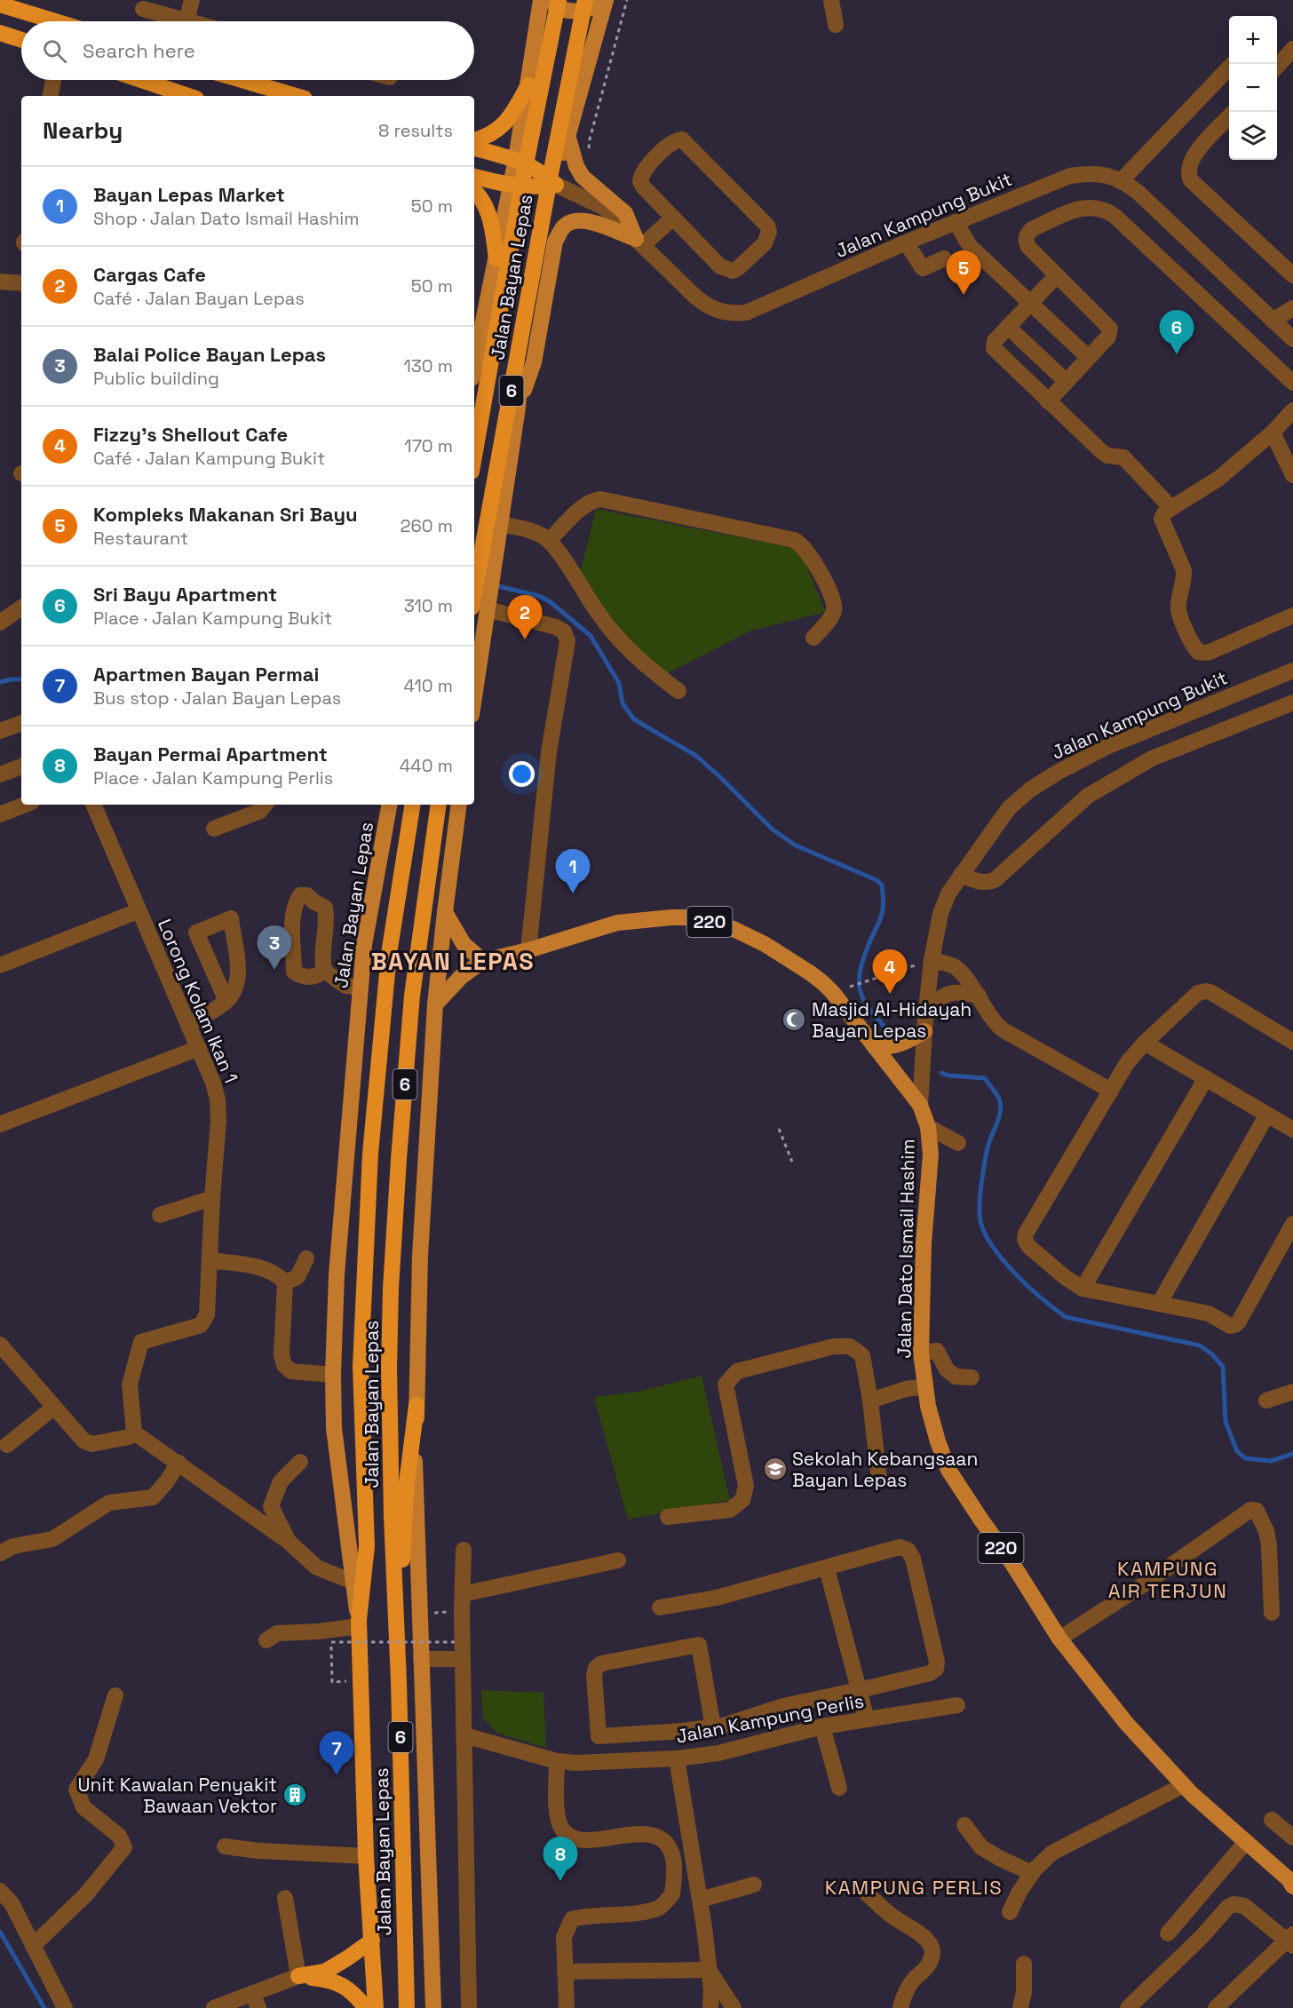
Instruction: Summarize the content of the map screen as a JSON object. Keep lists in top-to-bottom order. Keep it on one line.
{"streets":{"highway":["Jalan Bayan Lepas","6"],"main road":["220","Jalan Dato Ismail Hashim"],"street":["Jalan Kampung Bukit","Lorong Kolam Ikan 1","Jalan Kampung Perlis"]},"crossings":[["Jalan Kampung Bukit","Jalan Bayan Lepas"],["Jalan Kampung Bukit","6"],["Jalan Kampung Bukit","Jalan Dato Ismail Hashim"],["Jalan Bayan Lepas","6"]],"districts":["BAYAN LEPAS","KAMPUNG AIR TERJUN","KAMPUNG PERLIS"],"places":{"mosque":["Masjid Al-Hidayah Bayan Lepas"],"school or university":["Sekolah Kebangsaan Bayan Lepas"],"building":["Unit Kawalan Penyakit Bawaan Vektor"]},"page":{"map_buttons":["+","−"],"search":"Search here","heading":["Nearby","8 results"],"list":[{"mark":"1","name":"Bayan Lepas Market","note":"Shop · Jalan Dato Ismail Hashim","value":"50 m"},{"mark":"2","name":"Cargas Cafe","note":"Café · Jalan Bayan Lepas","value":"50 m"},{"mark":"3","name":"Balai Police Bayan Lepas","note":"Public building","value":"130 m"},{"mark":"4","name":"Fizzy's Shellout Cafe","note":"Café · Jalan Kampung Bukit","value":"170 m"},{"mark":"5","name":"Kompleks Makanan Sri Bayu","note":"Restaurant","value":"260 m"},{"mark":"6","name":"Sri Bayu Apartment","note":"Place · Jalan Kampung Bukit","value":"310 m"},{"mark":"7","name":"Apartmen Bayan Permai","note":"Bus stop · Jalan Bayan Lepas","value":"410 m"},{"mark":"8","name":"Bayan Permai Apartment","note":"Place · Jalan Kampung Perlis","value":"440 m"}],"pins":["5","6","2","1","3","4","7","8"]}}
